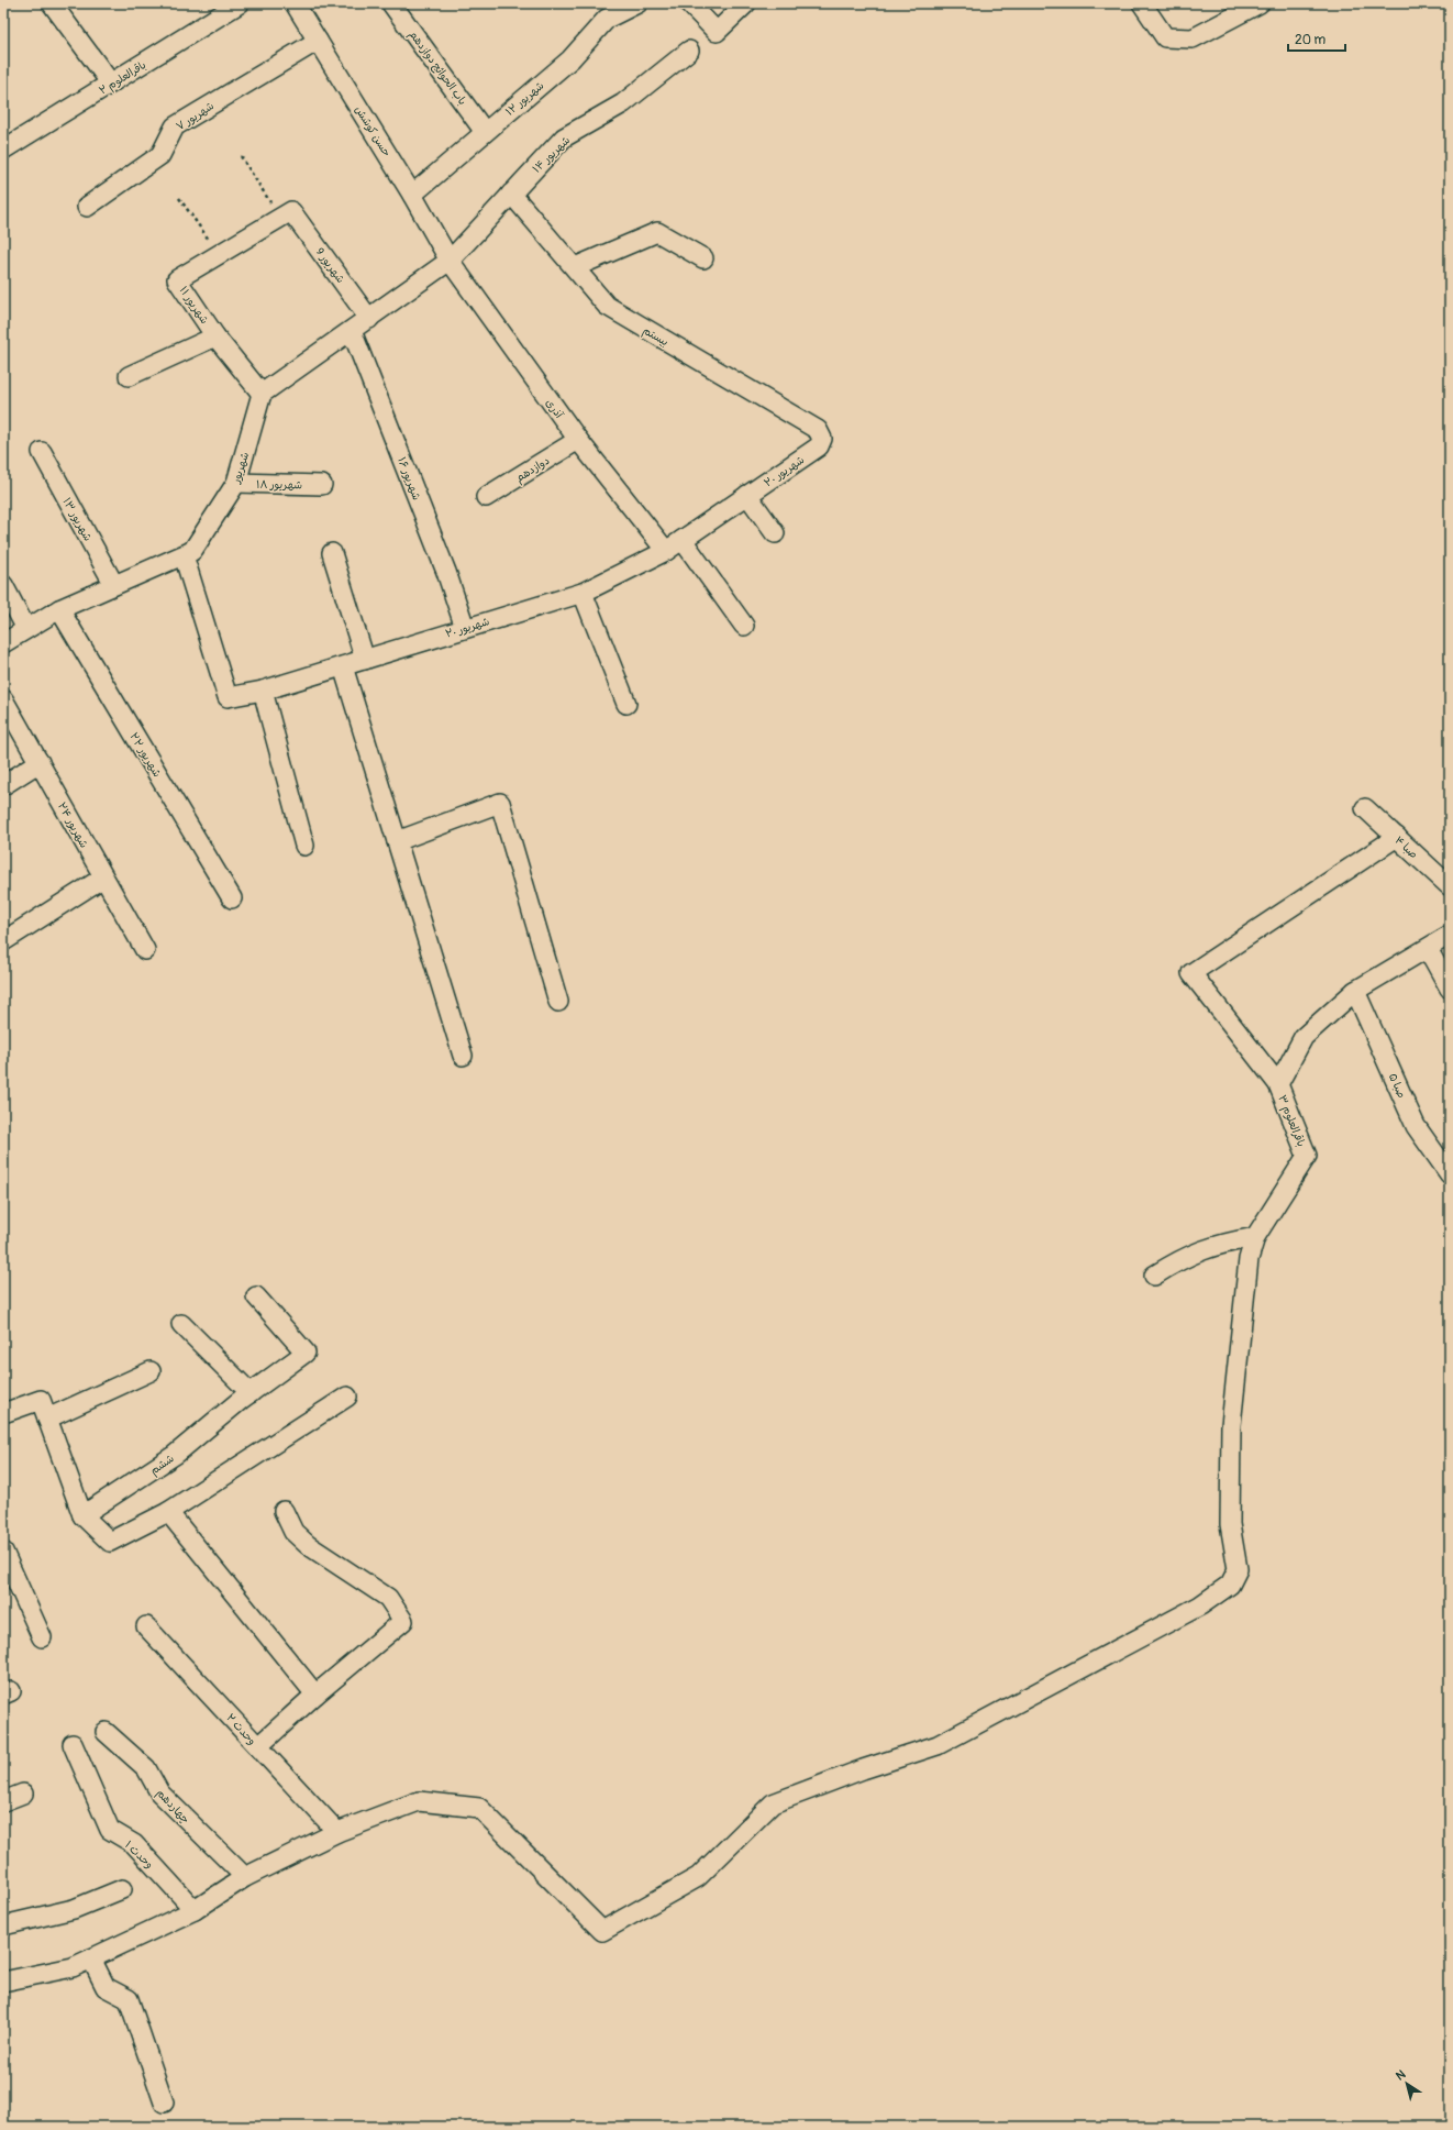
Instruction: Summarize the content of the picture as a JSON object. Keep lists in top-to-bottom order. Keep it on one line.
{"streets":{"street":["باب الحوائج دوازدهم","باقرالعلوم ۲","شهریور ۱۲","شهریور ۷","حسن کوشش","شهریور ۱۴","شهریور 9","شهریور ۱۱","بیستم","آذری","شهریور","دوازدهم","شهریور ۲۰","شهریور ۱۶","شهریور ۱۸","شهریور ۱۳","شهریور ۲۲","شهریور ۲۴","صبا ۴","صبا ۵","باقرالعلوم ۳","ششم","وحدت ۲","چهاردهم","وحدت ۱"]},"crossings":[["باب الحوائج دوازدهم","شهریور ۱۲"],["شهریور ۱۲","حسن کوشش"],["شهریور ۷","حسن کوشش"],["حسن کوشش","شهریور ۱۴"],["حسن کوشش","آذری"],["شهریور ۱۴","بیستم"],["شهریور ۱۴","آذری"],["شهریور 9","شهریور ۱۱"],["شهریور ۱۱","شهریور"],["بیستم","شهریور ۲۰"],["آذری","دوازدهم"],["آذری","شهریور ۲۰"],["شهریور","شهریور ۲۰"],["شهریور","شهریور ۱۸"],["شهریور","شهریور ۱۳"],["شهریور","شهریور ۲۲"],["شهریور ۲۰","شهریور ۱۶"],["صبا ۵","باقرالعلوم ۳"],["باقرالعلوم ۳","وحدت ۲"]],"scale_bar":"20 m","north":"top left"}
